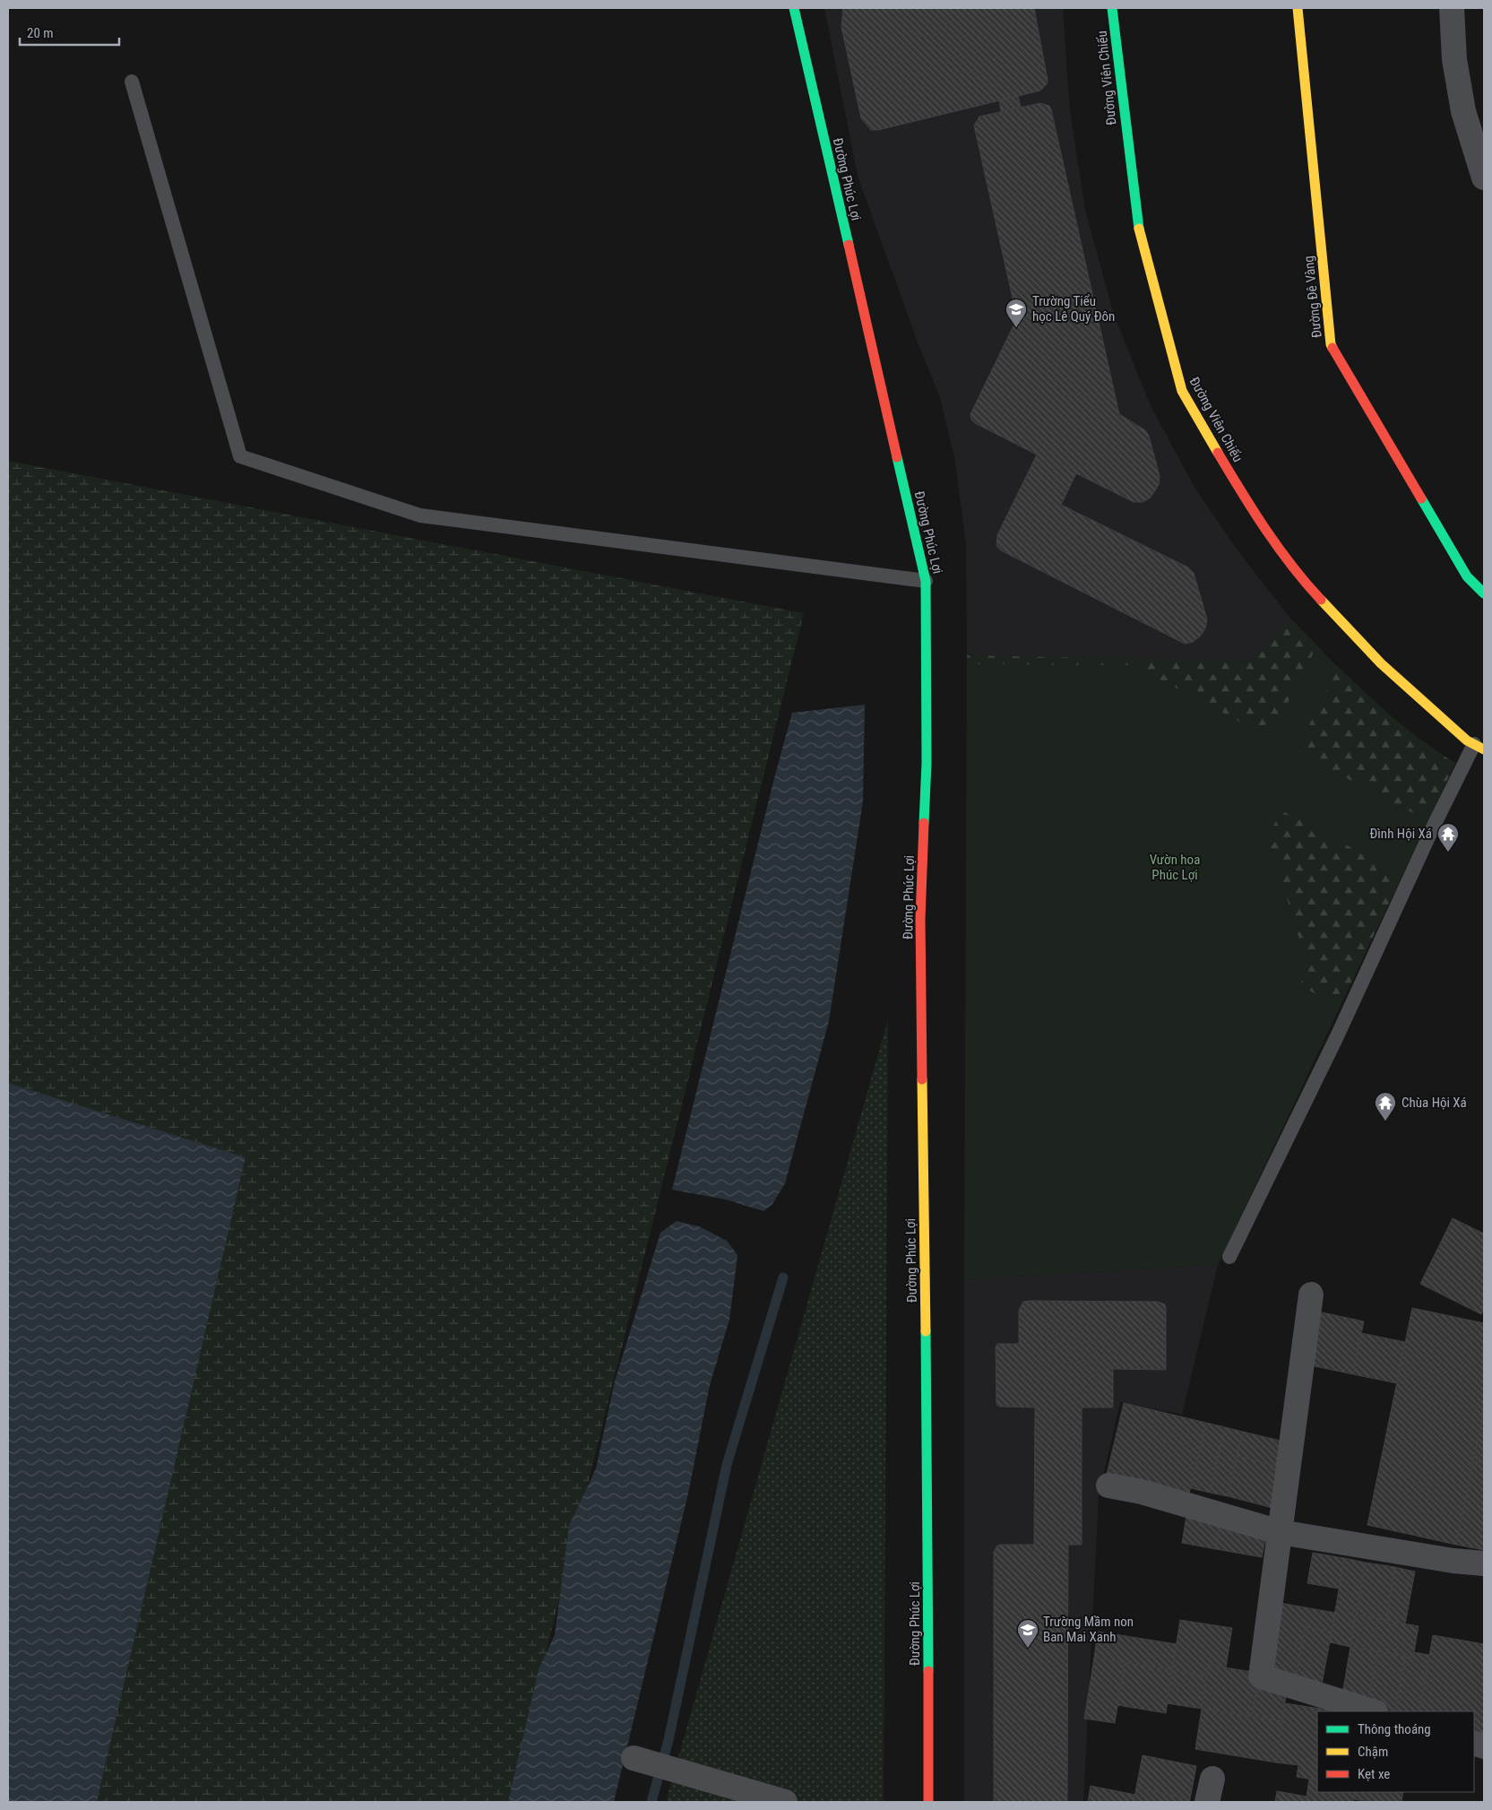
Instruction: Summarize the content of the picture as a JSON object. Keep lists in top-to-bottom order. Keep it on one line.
{"streets":{"street":["Đường Viên Chiếu","Đường Phúc Lợi","Đường Đê Vàng"]},"parks":["Vườn hoa Phúc Lợi"],"places":{"school or university":["Trường Tiểu học Lê Quý Đôn","Trường Mầm non Ban Mai Xanh"],"temple":["Đình Hội Xá","Chùa Hội Xá"]},"legend":["Thông thoáng","Chậm","Kẹt xe"],"scale_bar":"20 m"}
